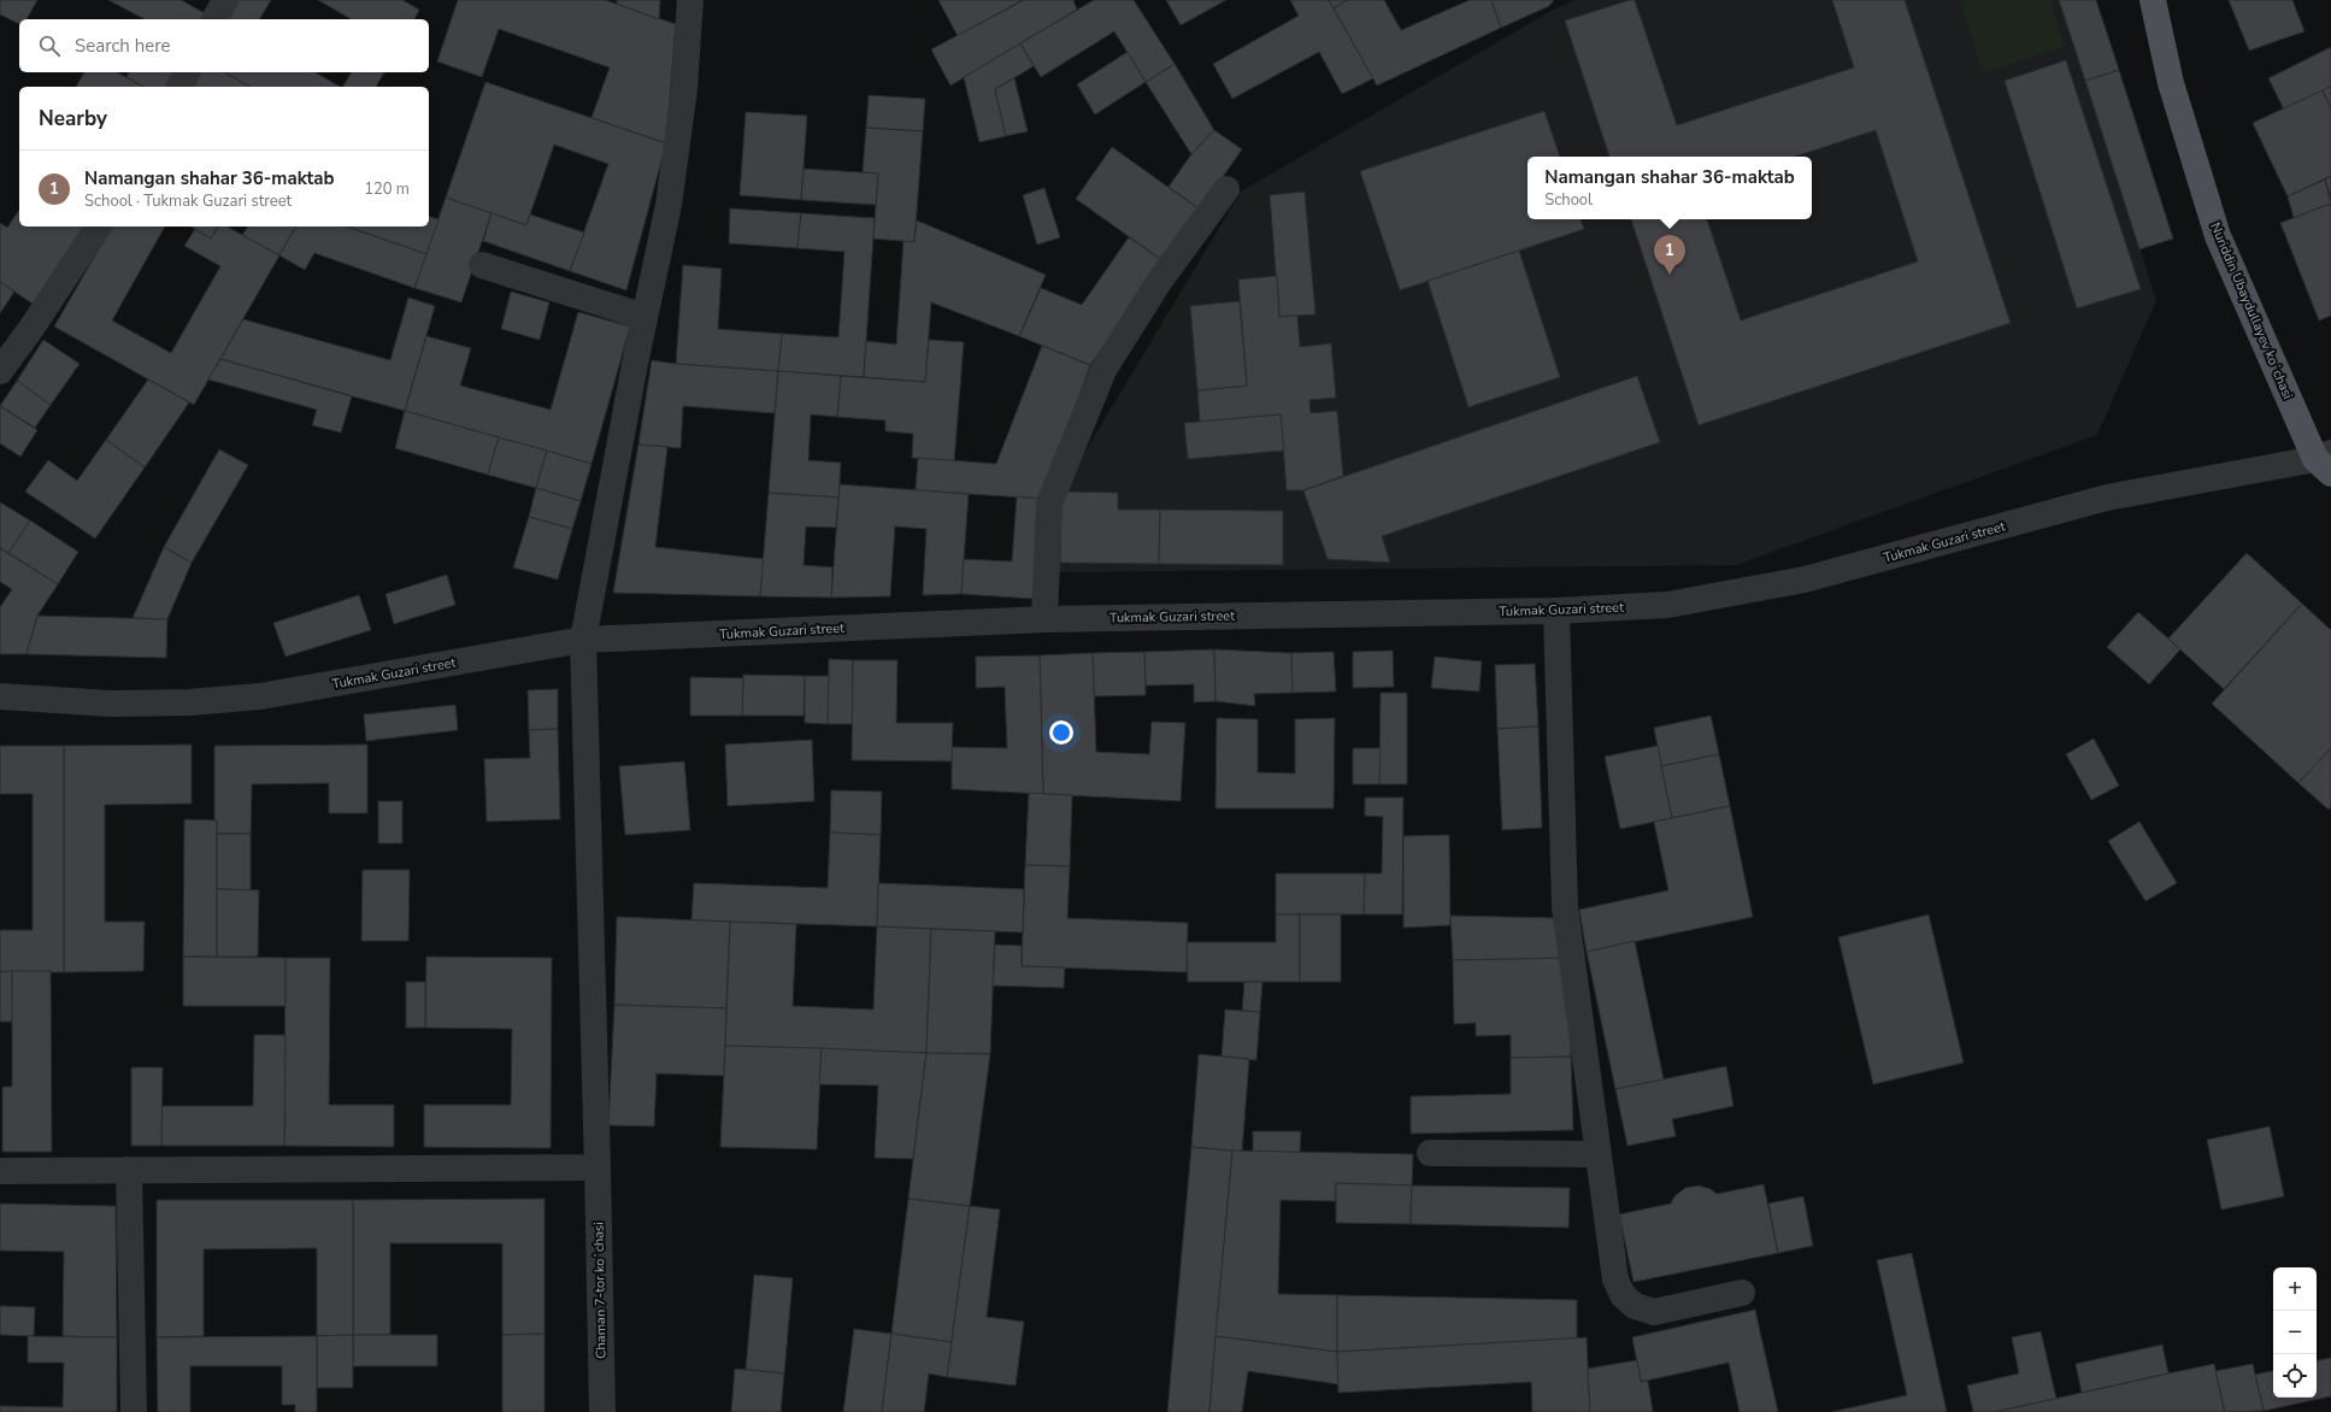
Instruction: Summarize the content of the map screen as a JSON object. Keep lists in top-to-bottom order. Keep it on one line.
{"streets":{"main road":["Nuriddin Ubaydullayev koʻchasi"],"street":["Tukmak Guzari street","Chaman 7-tor koʻchasi"]},"crossings":[["Nuriddin Ubaydullayev koʻchasi","Tukmak Guzari street"],["Tukmak Guzari street","Chaman 7-tor koʻchasi"]],"page":{"search":"Search here","heading":"Nearby","list":[{"mark":"1","name":"Namangan shahar 36-maktab","note":"School · Tukmak Guzari street","value":"120 m"}],"popup":["Namangan shahar 36-maktab","School"],"pins":"1","map_buttons":["+","−"]}}
